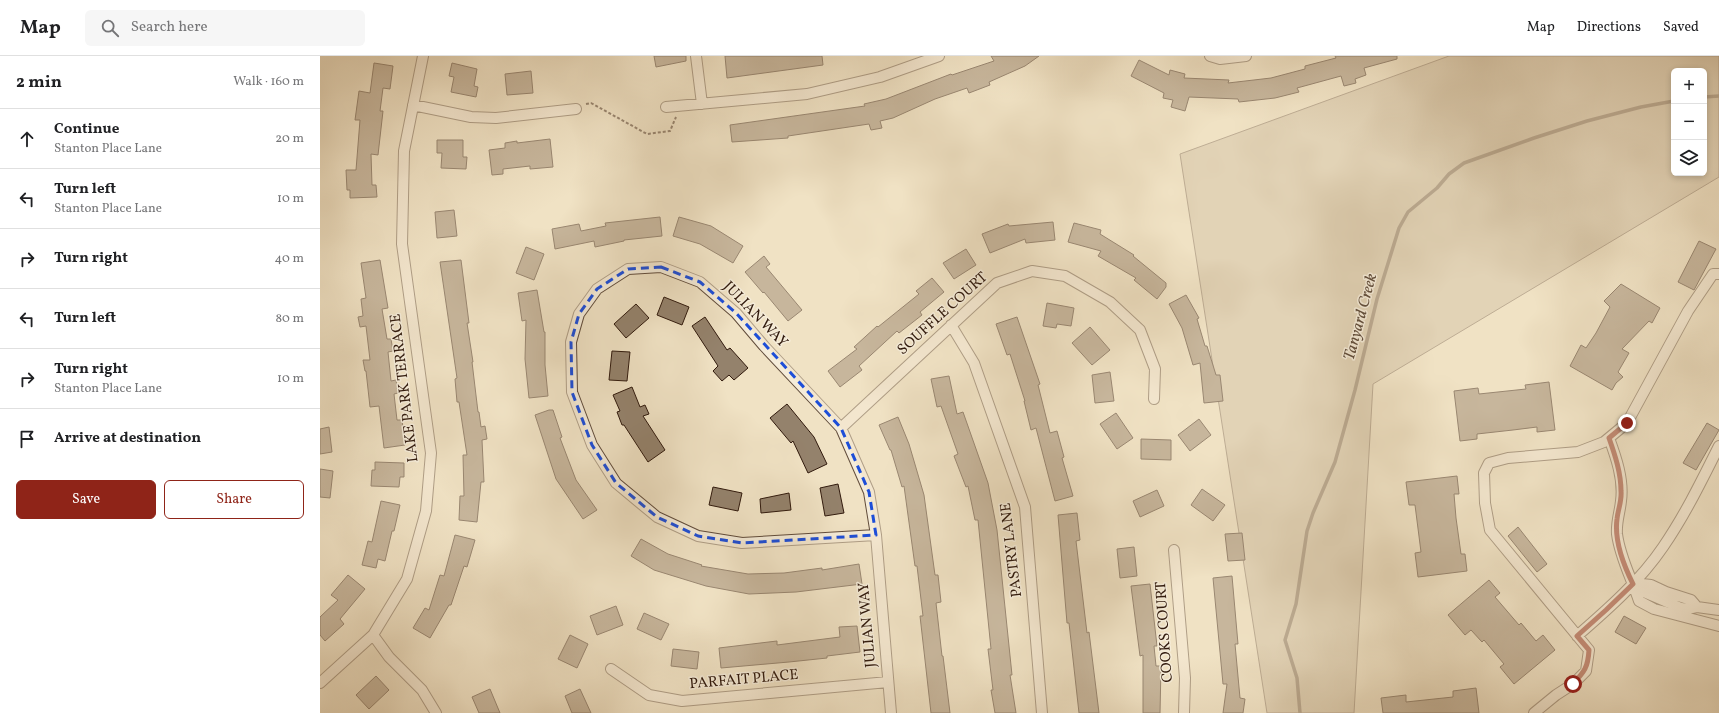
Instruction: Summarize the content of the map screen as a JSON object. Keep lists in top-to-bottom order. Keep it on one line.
{"streets":{"street":["SOUFFLE COURT","JULIAN WAY","LAKE PARK TERRACE","PASTRY LANE","COOKS COURT","PARFAIT PLACE"]},"crossings":[["SOUFFLE COURT","JULIAN WAY"],["SOUFFLE COURT","PASTRY LANE"],["JULIAN WAY","PARFAIT PLACE"]],"water":["Tanyard Creek"],"page":{"header":"Map","search":"Search here","nav":["Map","Directions","Saved"],"heading":["2 min","Walk · 160 m"],"map_buttons":["+","−"],"list":[["Continue","Stanton Place Lane","20 m"],["Turn left","Stanton Place Lane","10 m"],["Turn right","40 m"],["Turn left","80 m"],["Turn right","Stanton Place Lane","10 m"],"Arrive at destination"],"buttons":["Save","Share"]}}
